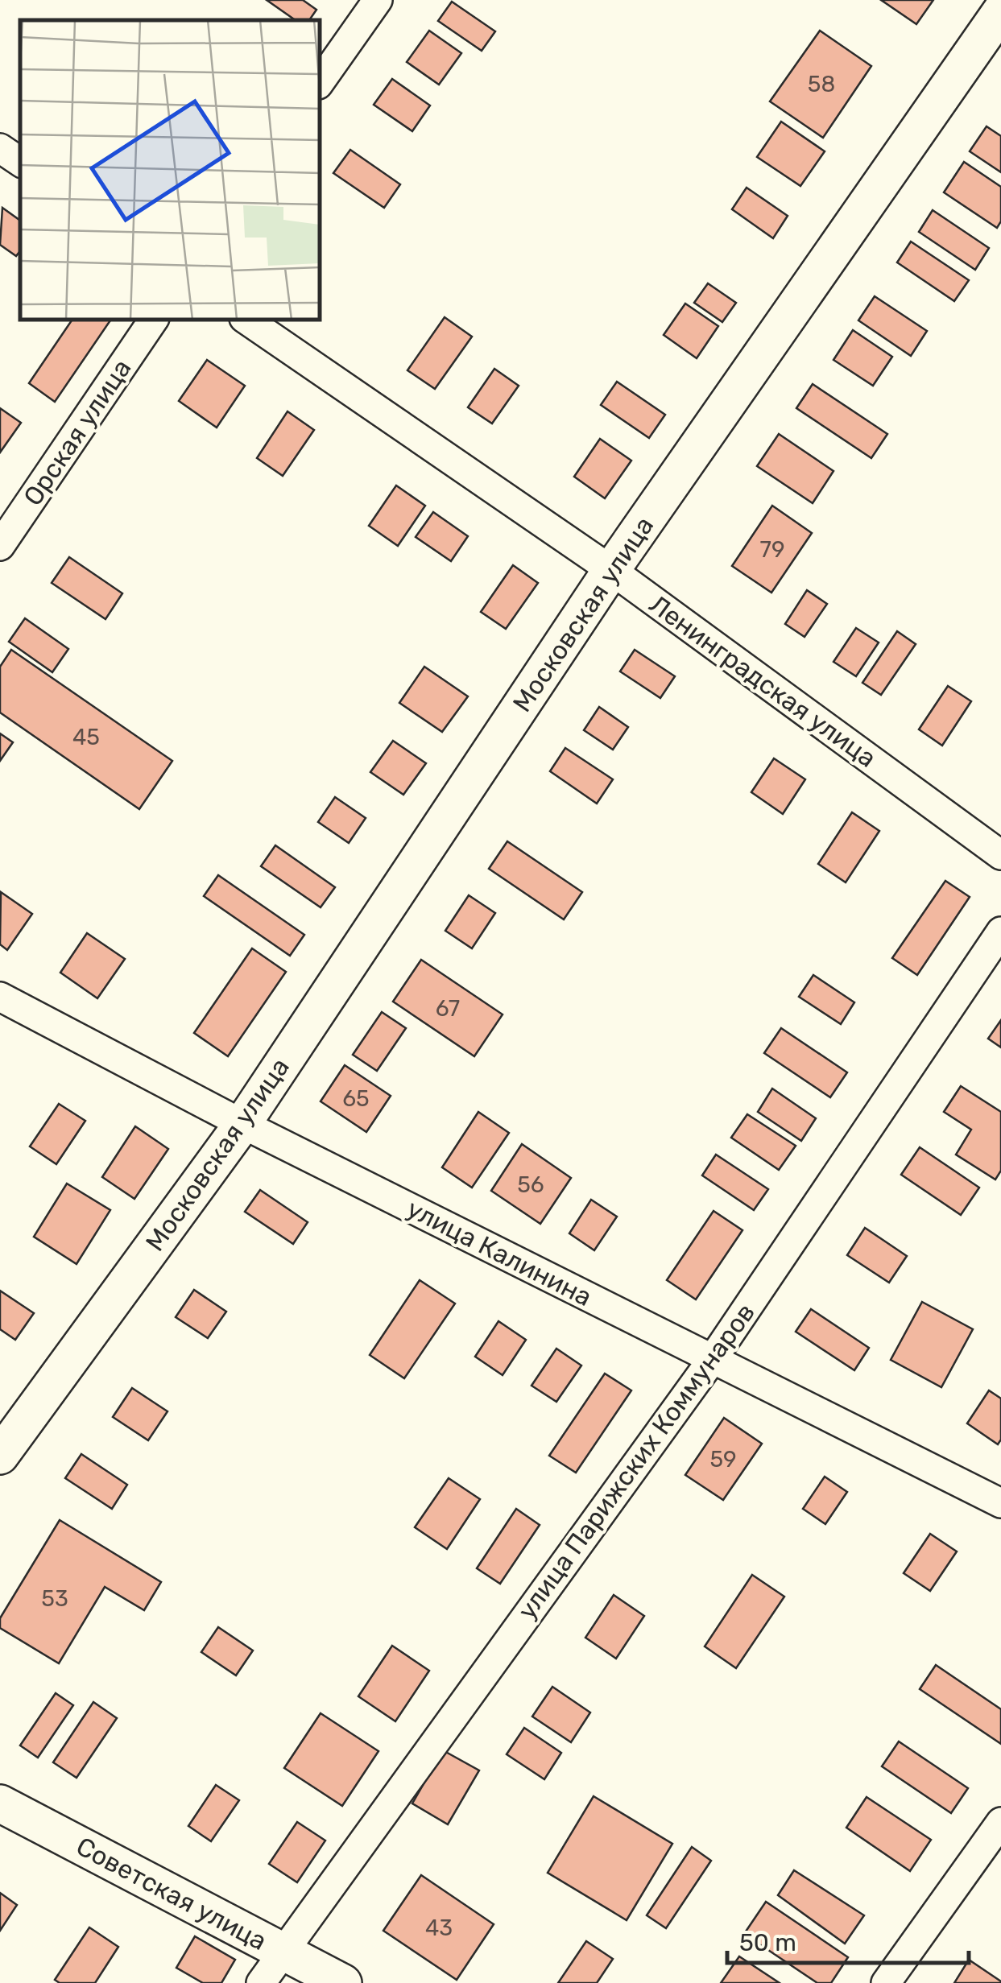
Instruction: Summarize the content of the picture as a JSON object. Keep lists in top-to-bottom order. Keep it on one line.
{"streets":{"street":["Орская улица","Московская улица","Ленинградская улица","улица Калинина","улица Парижских Коммунаров","Советская улица"]},"crossings":[["Московская улица","Ленинградская улица"],["Московская улица","улица Калинина"],["улица Калинина","улица Парижских Коммунаров"],["улица Парижских Коммунаров","Советская улица"]],"house_numbers":["58","79","45","67","65","56","59","53","43"],"scale_bar":"50 m"}
